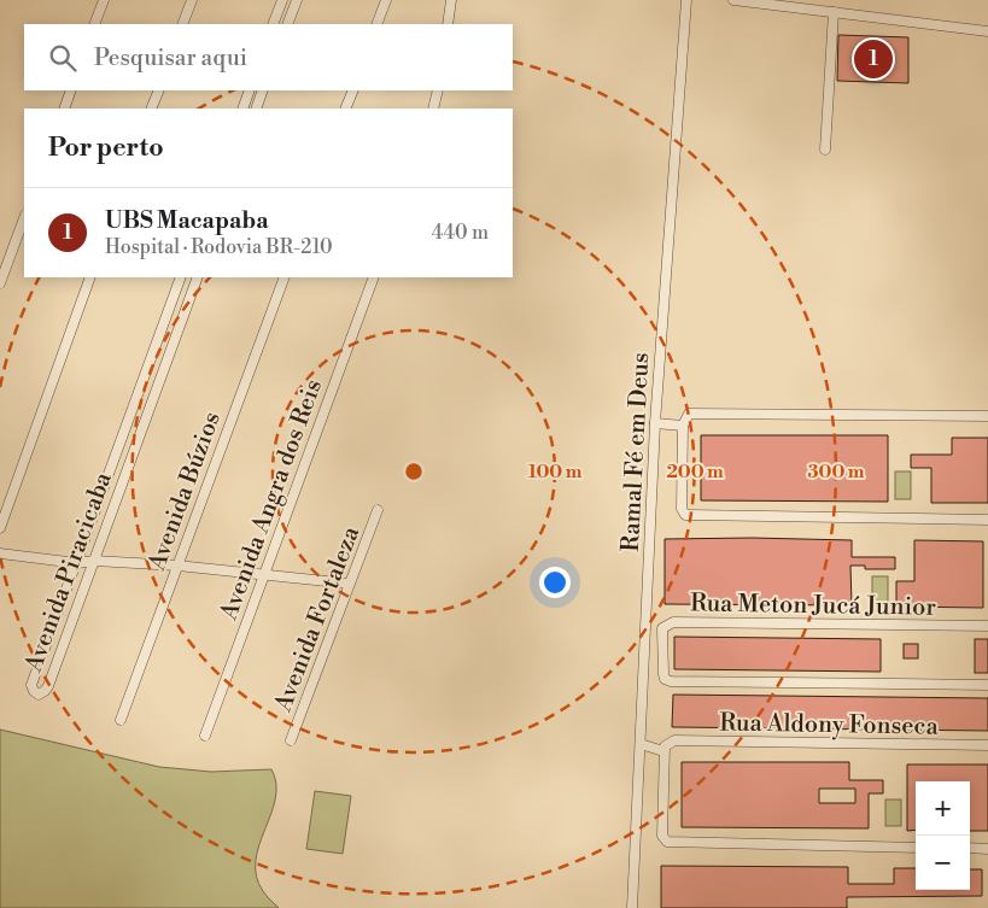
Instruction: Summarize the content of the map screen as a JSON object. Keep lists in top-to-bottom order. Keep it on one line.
{"streets":{"street":["Ramal Fé em Deus","Avenida Búzios","Avenida Angra dos Reis","Avenida Piracicaba","Rua Meton Jucá Junior","Avenida Fortaleza","Rua Aldony Fonseca"]},"page":{"search":"Pesquisar aqui","pins":"1","heading":"Por perto","list":[{"mark":"1","name":"UBS Macapaba","note":"Hospital · Rodovia BR-210","value":"440 m"}],"map_buttons":["+","−"]},"rings":["100 m","200 m","300 m"]}
